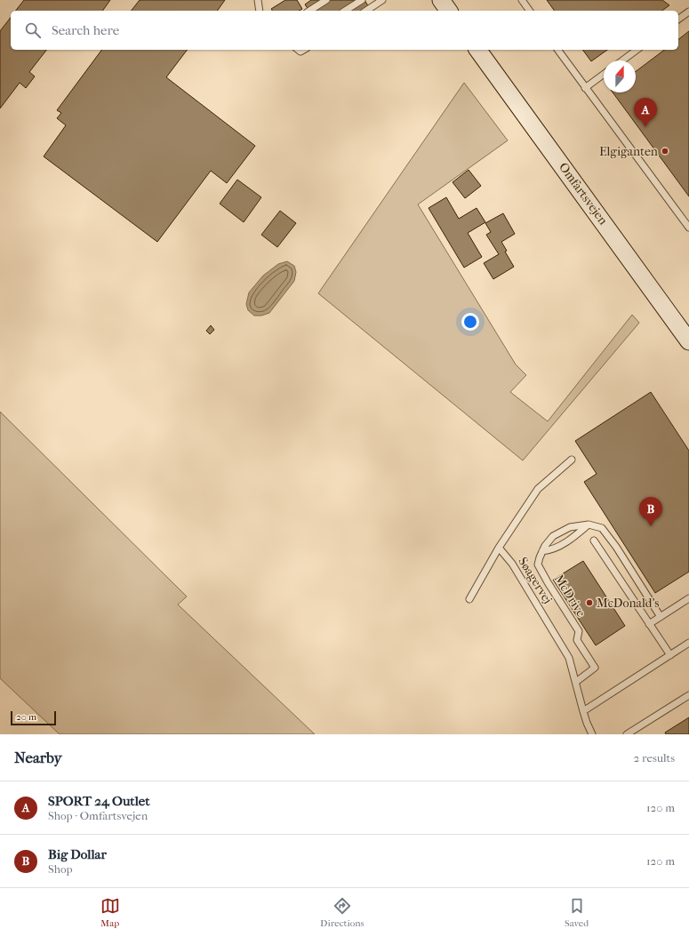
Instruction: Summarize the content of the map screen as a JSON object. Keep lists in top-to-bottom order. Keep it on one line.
{"streets":{"main road":["Omfartsvejen"],"lane":["Søagervej","McDrive"]},"crossings":[["Søagervej","McDrive"]],"places":["Elgiganten","McDonald's"],"scale_bar":"20 m","north":"top","page":{"search":"Search here","pins":["A","B"],"scale":"20 m","heading":["Nearby","2 results"],"list":[{"mark":"A","name":"SPORT 24 Outlet","note":"Shop · Omfartsvejen","value":"120 m"},{"mark":"B","name":"Big Dollar","note":"Shop","value":"120 m"}],"nav":["Map","Directions","Saved"]}}
